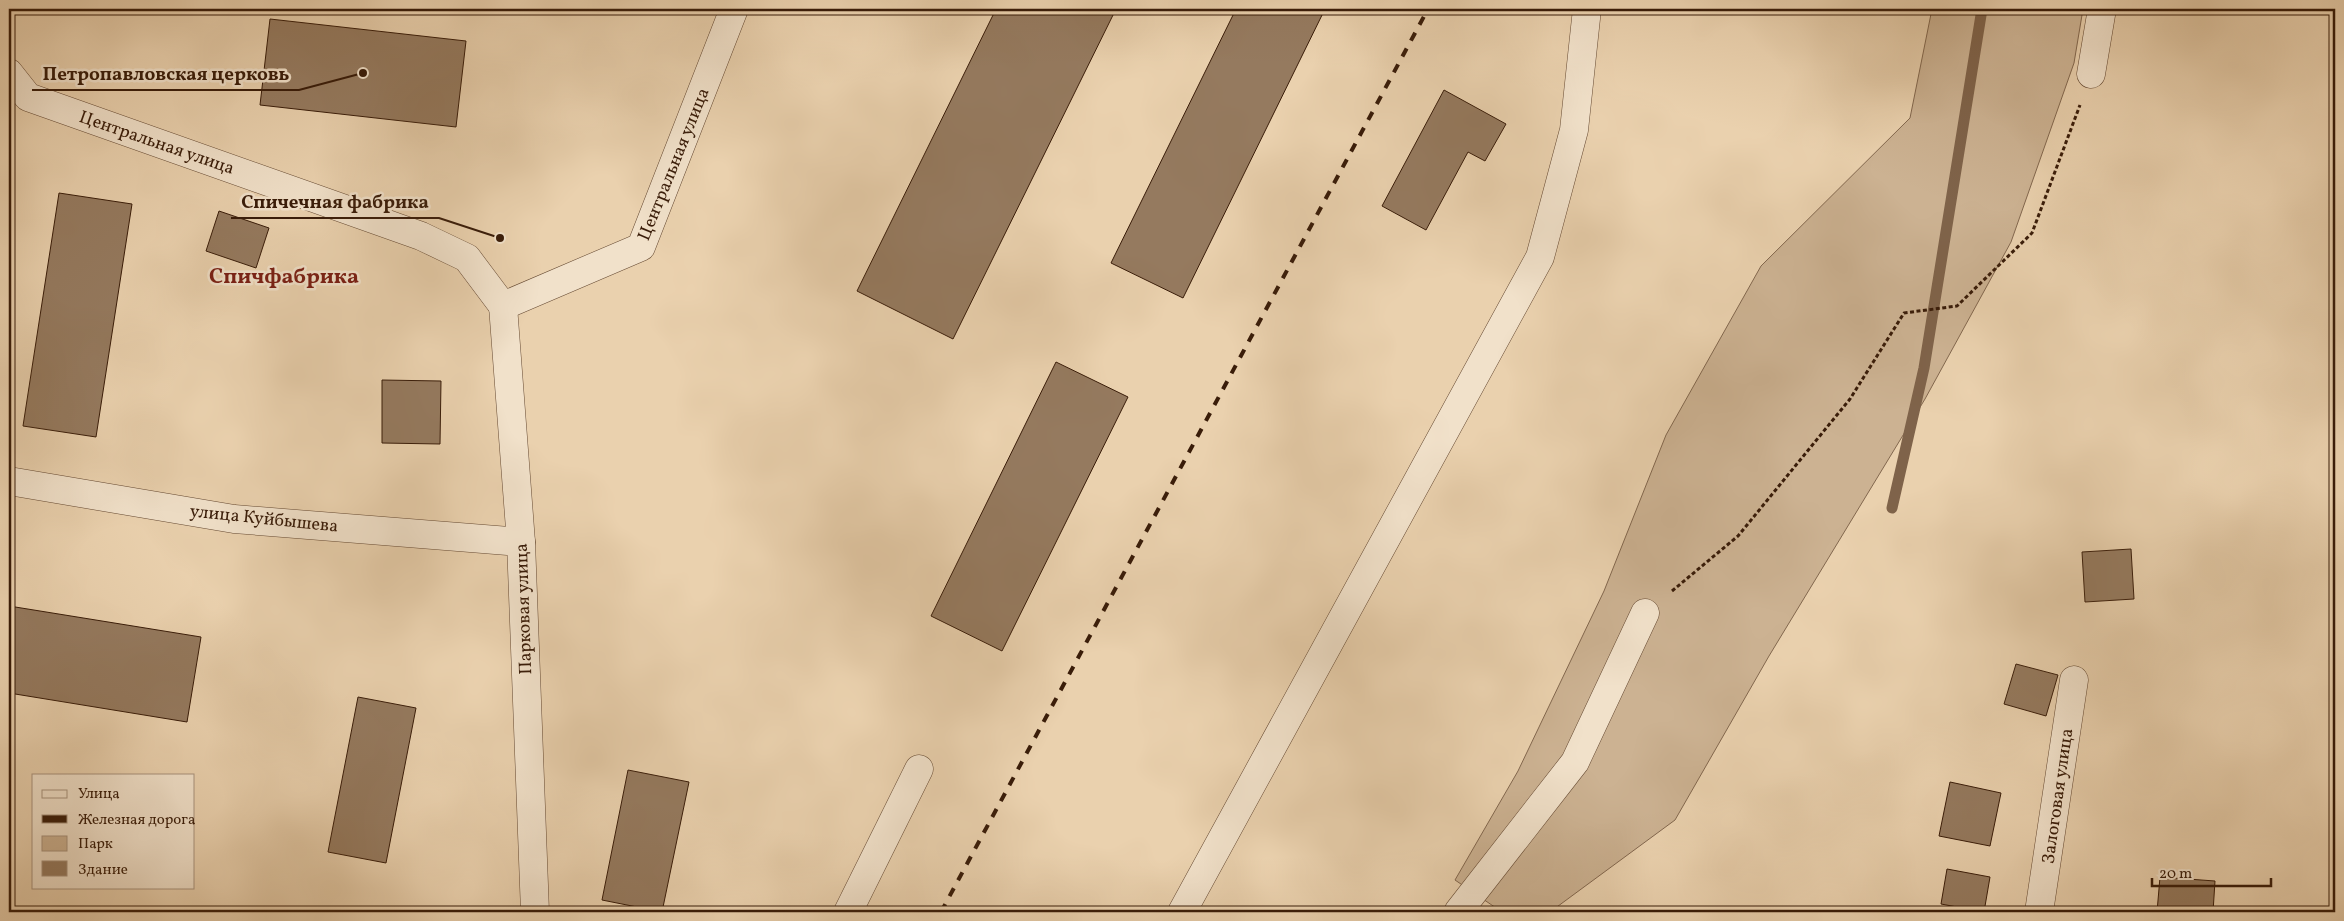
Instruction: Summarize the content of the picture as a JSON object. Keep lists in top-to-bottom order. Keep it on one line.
{"streets":{"street":["Центральная улица","улица Куйбышева","Парковая улица","Залоговая улица"]},"crossings":[["Центральная улица","Парковая улица"],["улица Куйбышева","Парковая улица"]],"districts":["Спичфабрика"],"places":["Петропавловская церковь","Спичечная фабрика"],"legend":["Улица","Железная дорога","Парк","Здание"],"scale_bar":"20 m"}
